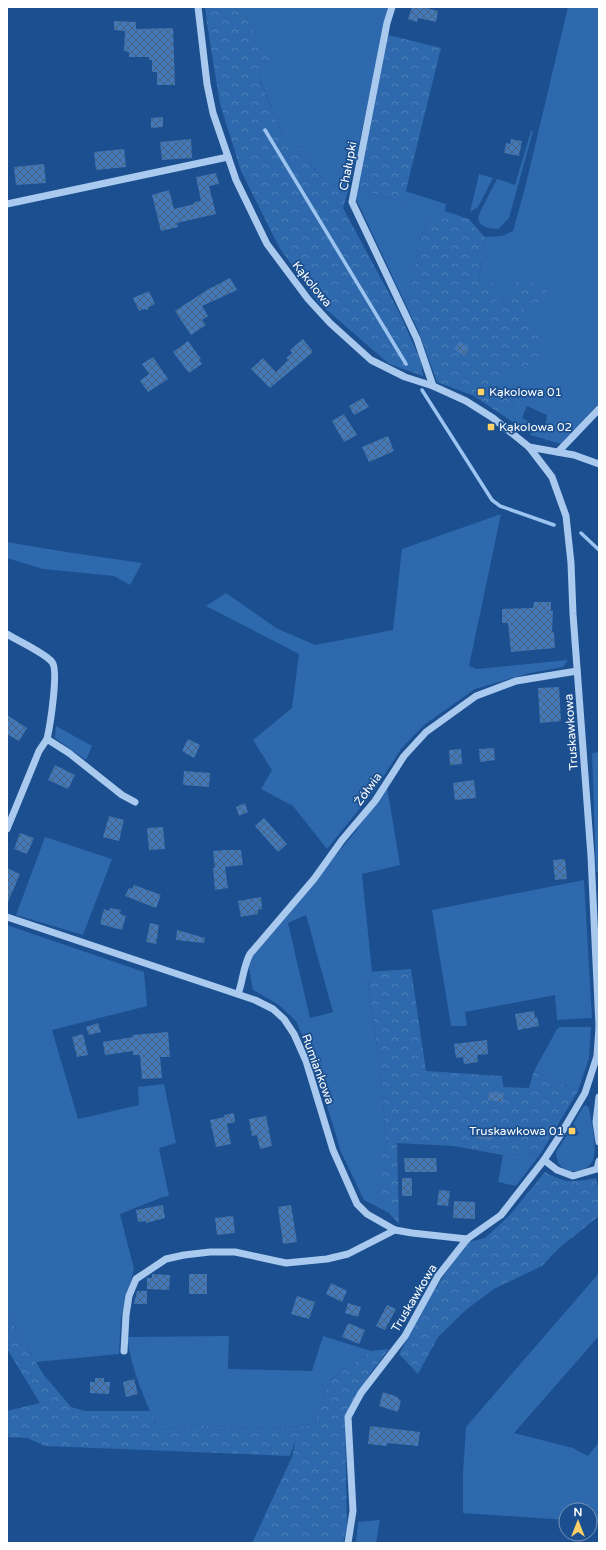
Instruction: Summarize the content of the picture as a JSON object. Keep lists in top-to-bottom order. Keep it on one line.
{"streets":{"street":["Chałupki","Kąkolowa","Truskawkowa","Żółwia","Rumiankowa"]},"crossings":[["Chałupki","Kąkolowa"],["Kąkolowa","Truskawkowa"],["Truskawkowa","Żółwia"],["Truskawkowa","Rumiankowa"],["Żółwia","Rumiankowa"]],"places":{"transit":["Kąkolowa 01","Kąkolowa 02","Truskawkowa 01"]},"north":"top"}
